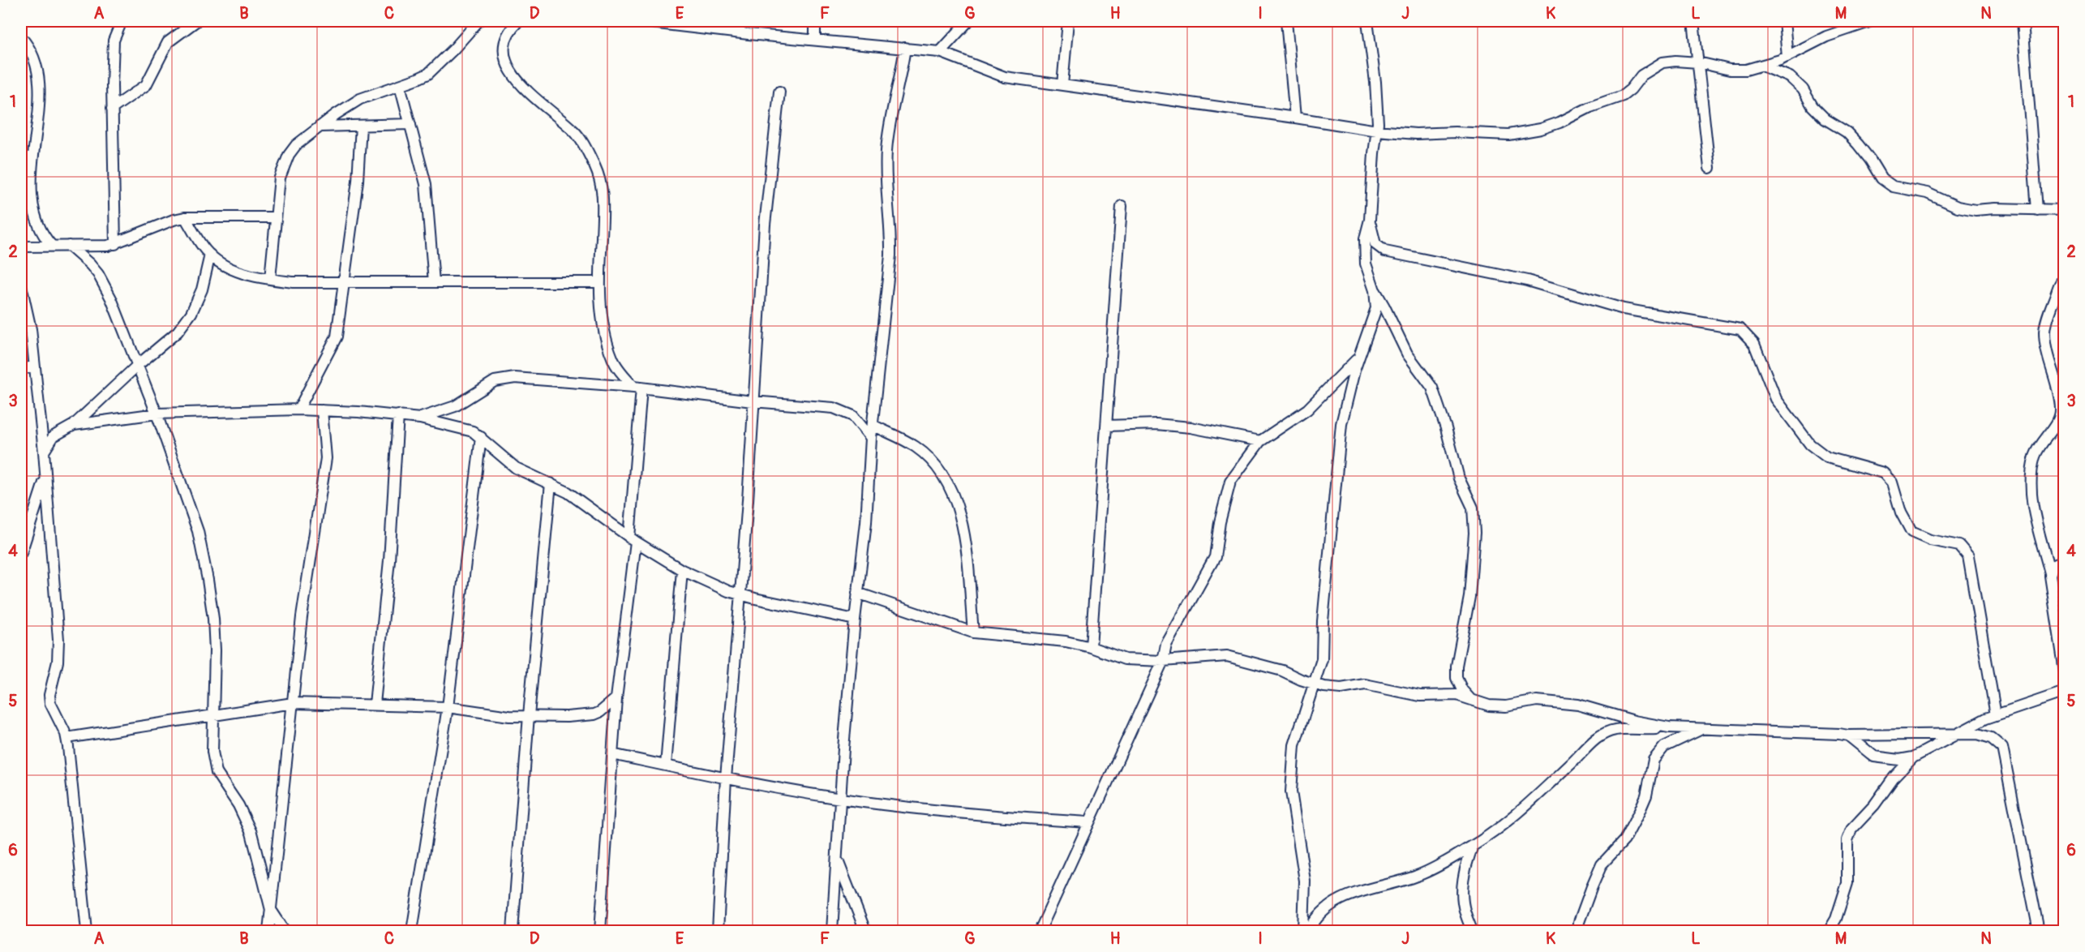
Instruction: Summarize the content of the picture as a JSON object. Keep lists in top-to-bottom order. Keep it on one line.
{"grid":{"columns":["A","B","C","D","E","F","G","H","I","J","K","L","M","N"],"rows":["1","2","3","4","5","6"]}}
